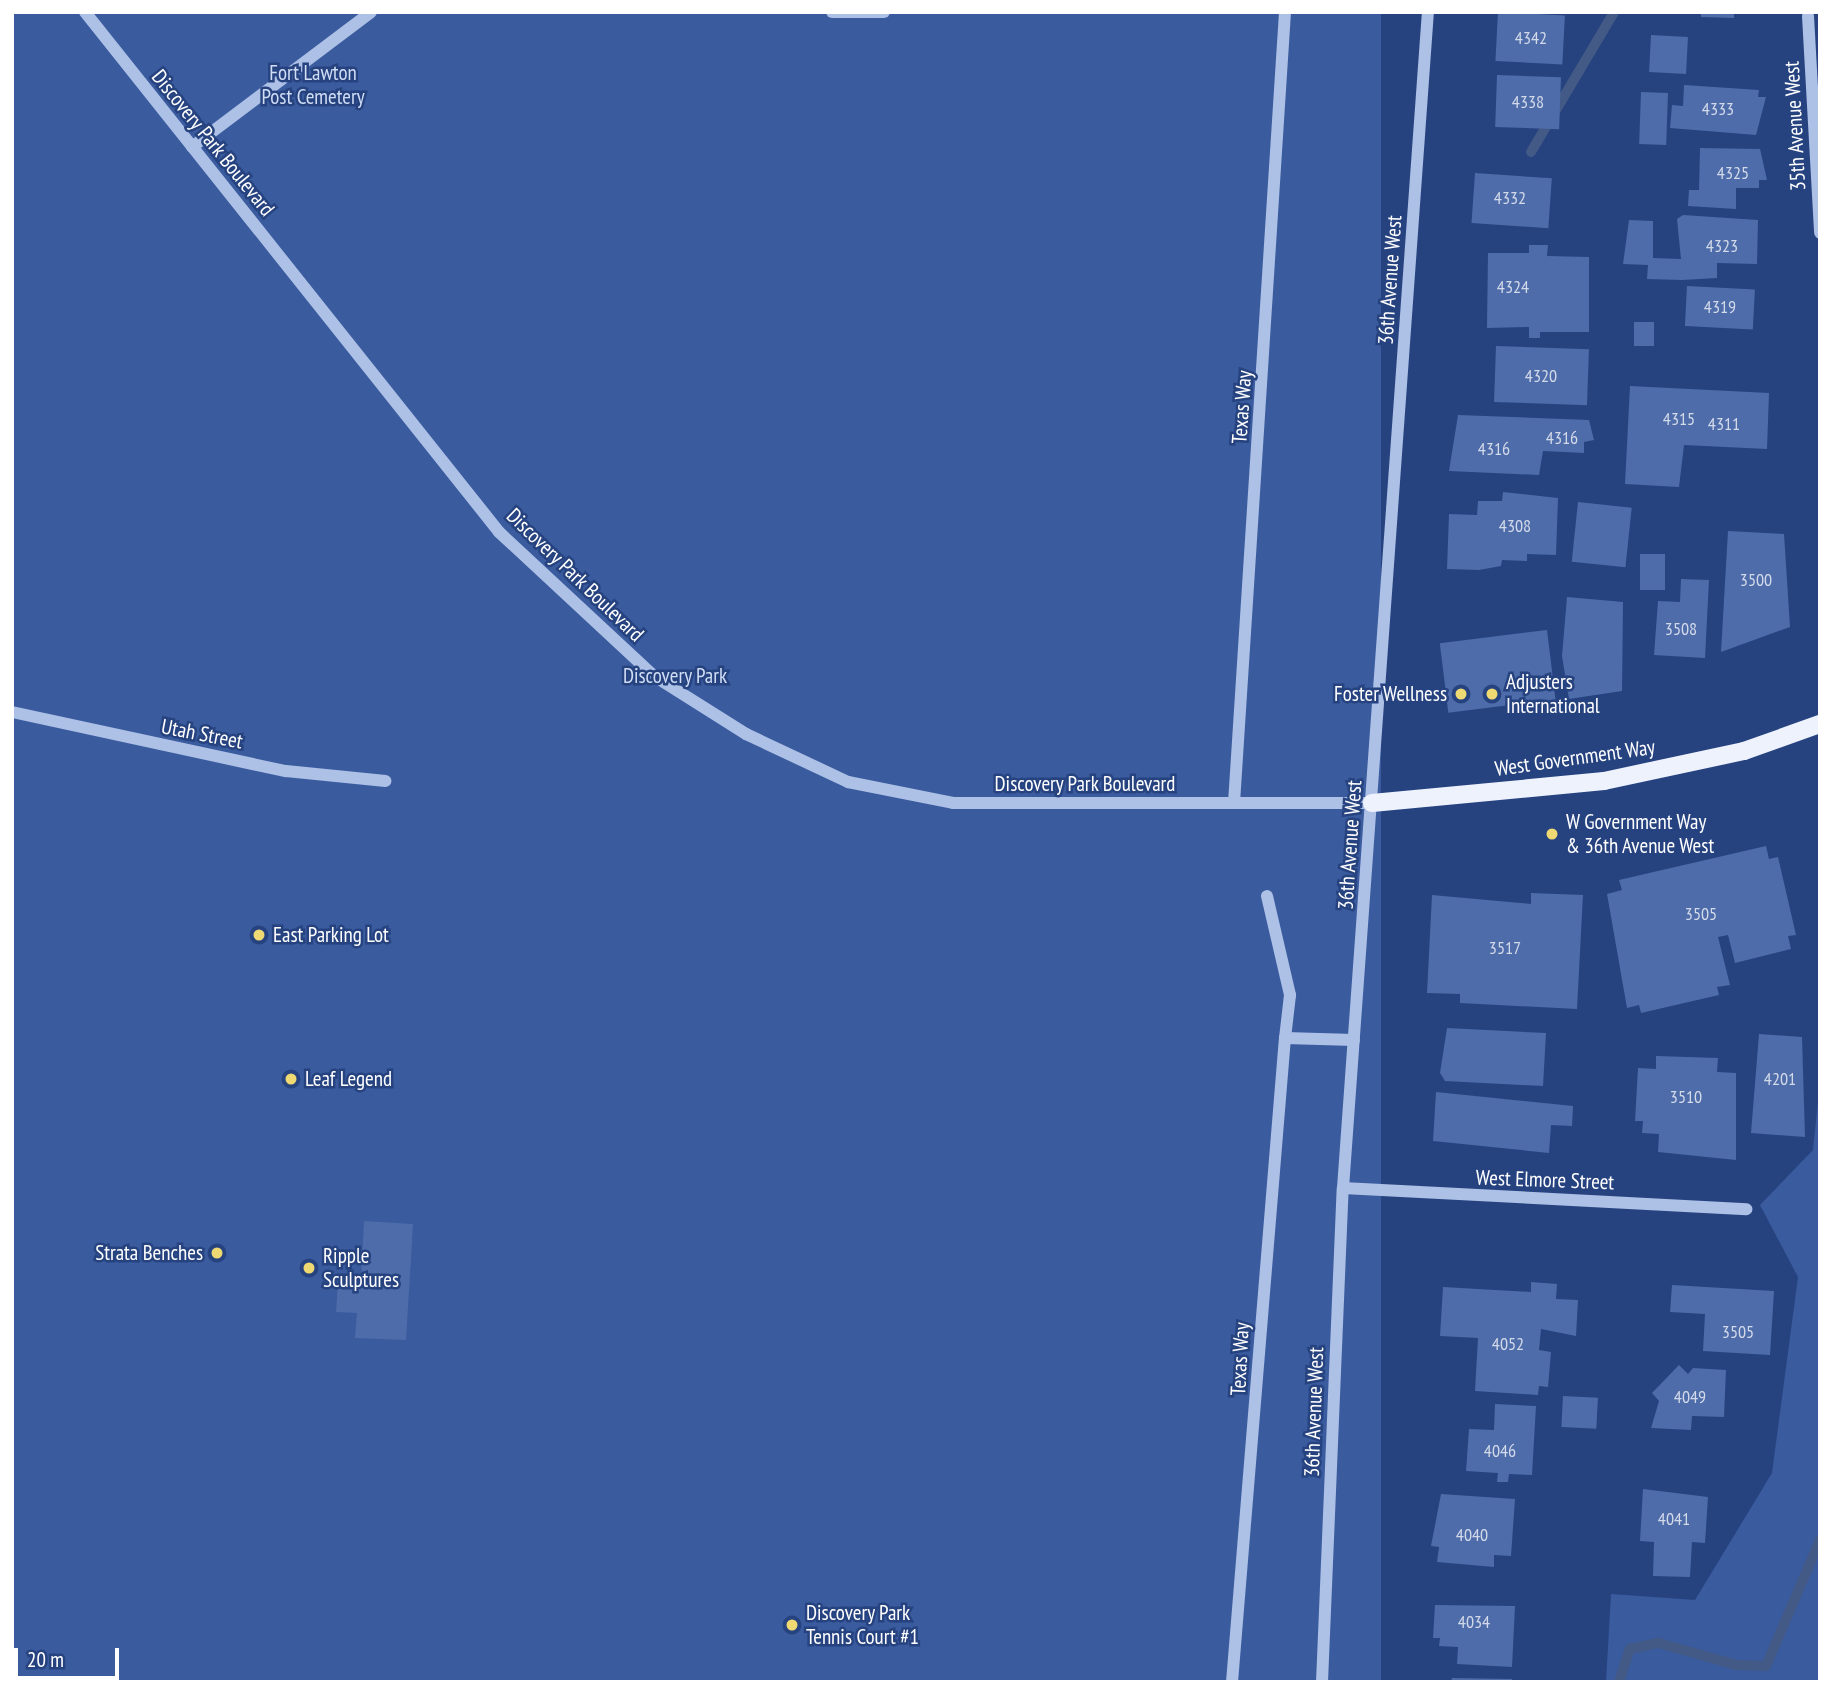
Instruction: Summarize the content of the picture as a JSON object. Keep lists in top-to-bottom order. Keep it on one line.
{"streets":{"main road":["West Government Way"],"street":["35th Avenue West","Discovery Park Boulevard","36th Avenue West","Texas Way","Utah Street","West Elmore Street"]},"crossings":[["Discovery Park Boulevard","36th Avenue West"],["Discovery Park Boulevard","Texas Way"],["Discovery Park Boulevard","West Government Way"],["36th Avenue West","West Government Way"],["36th Avenue West","West Elmore Street"]],"parks":["Fort Lawton Post Cemetery","Discovery Park"],"places":["Foster Wellness","Adjusters International","W Government Way & 36th Avenue West","East Parking Lot","Leaf Legend","Strata Benches","Ripple Sculptures","Discovery Park Tennis Court #1"],"house_numbers":["4342","4338","4333","4325","4332","4323","4324","4319","4320","4315","4311","4316","4316","4308","3500","3508","3505","3517","4201","3510","3505","4052","4049","4046","4041","4040","4034"],"scale_bar":"20 m"}
